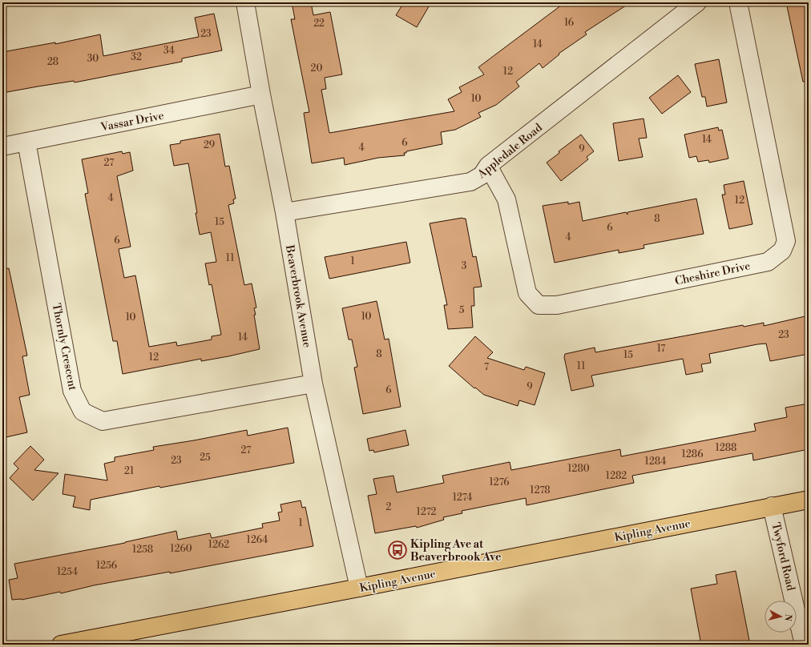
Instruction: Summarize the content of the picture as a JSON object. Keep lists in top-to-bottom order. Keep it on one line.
{"streets":{"main road":["Kipling Avenue"],"street":["Vassar Drive","Appledale Road","Cheshire Drive","Beaverbrook Avenue","Thornly Crescent","Twyford Road"]},"crossings":[["Vassar Drive","Beaverbrook Avenue"],["Vassar Drive","Thornly Crescent"],["Appledale Road","Cheshire Drive"],["Appledale Road","Beaverbrook Avenue"],["Beaverbrook Avenue","Thornly Crescent"],["Beaverbrook Avenue","Kipling Avenue"],["Kipling Avenue","Twyford Road"]],"places":{"bus stop":["Kipling Ave at Beaverbrook Ave"]},"house_numbers":["16","22","23","14","34","32","30","28","20","12","10","14","6","29","4","9","27","4","12","8","15","6","4","6","11","1","3","5","10","10","23","14","17","8","15","12","11","7","9","6","1288","27","1286","25","23","1284","1280","21","1282","1276","1278","1274","2","1272","1","1264","1262","1260","1258","1256","1254"],"north":"right"}
